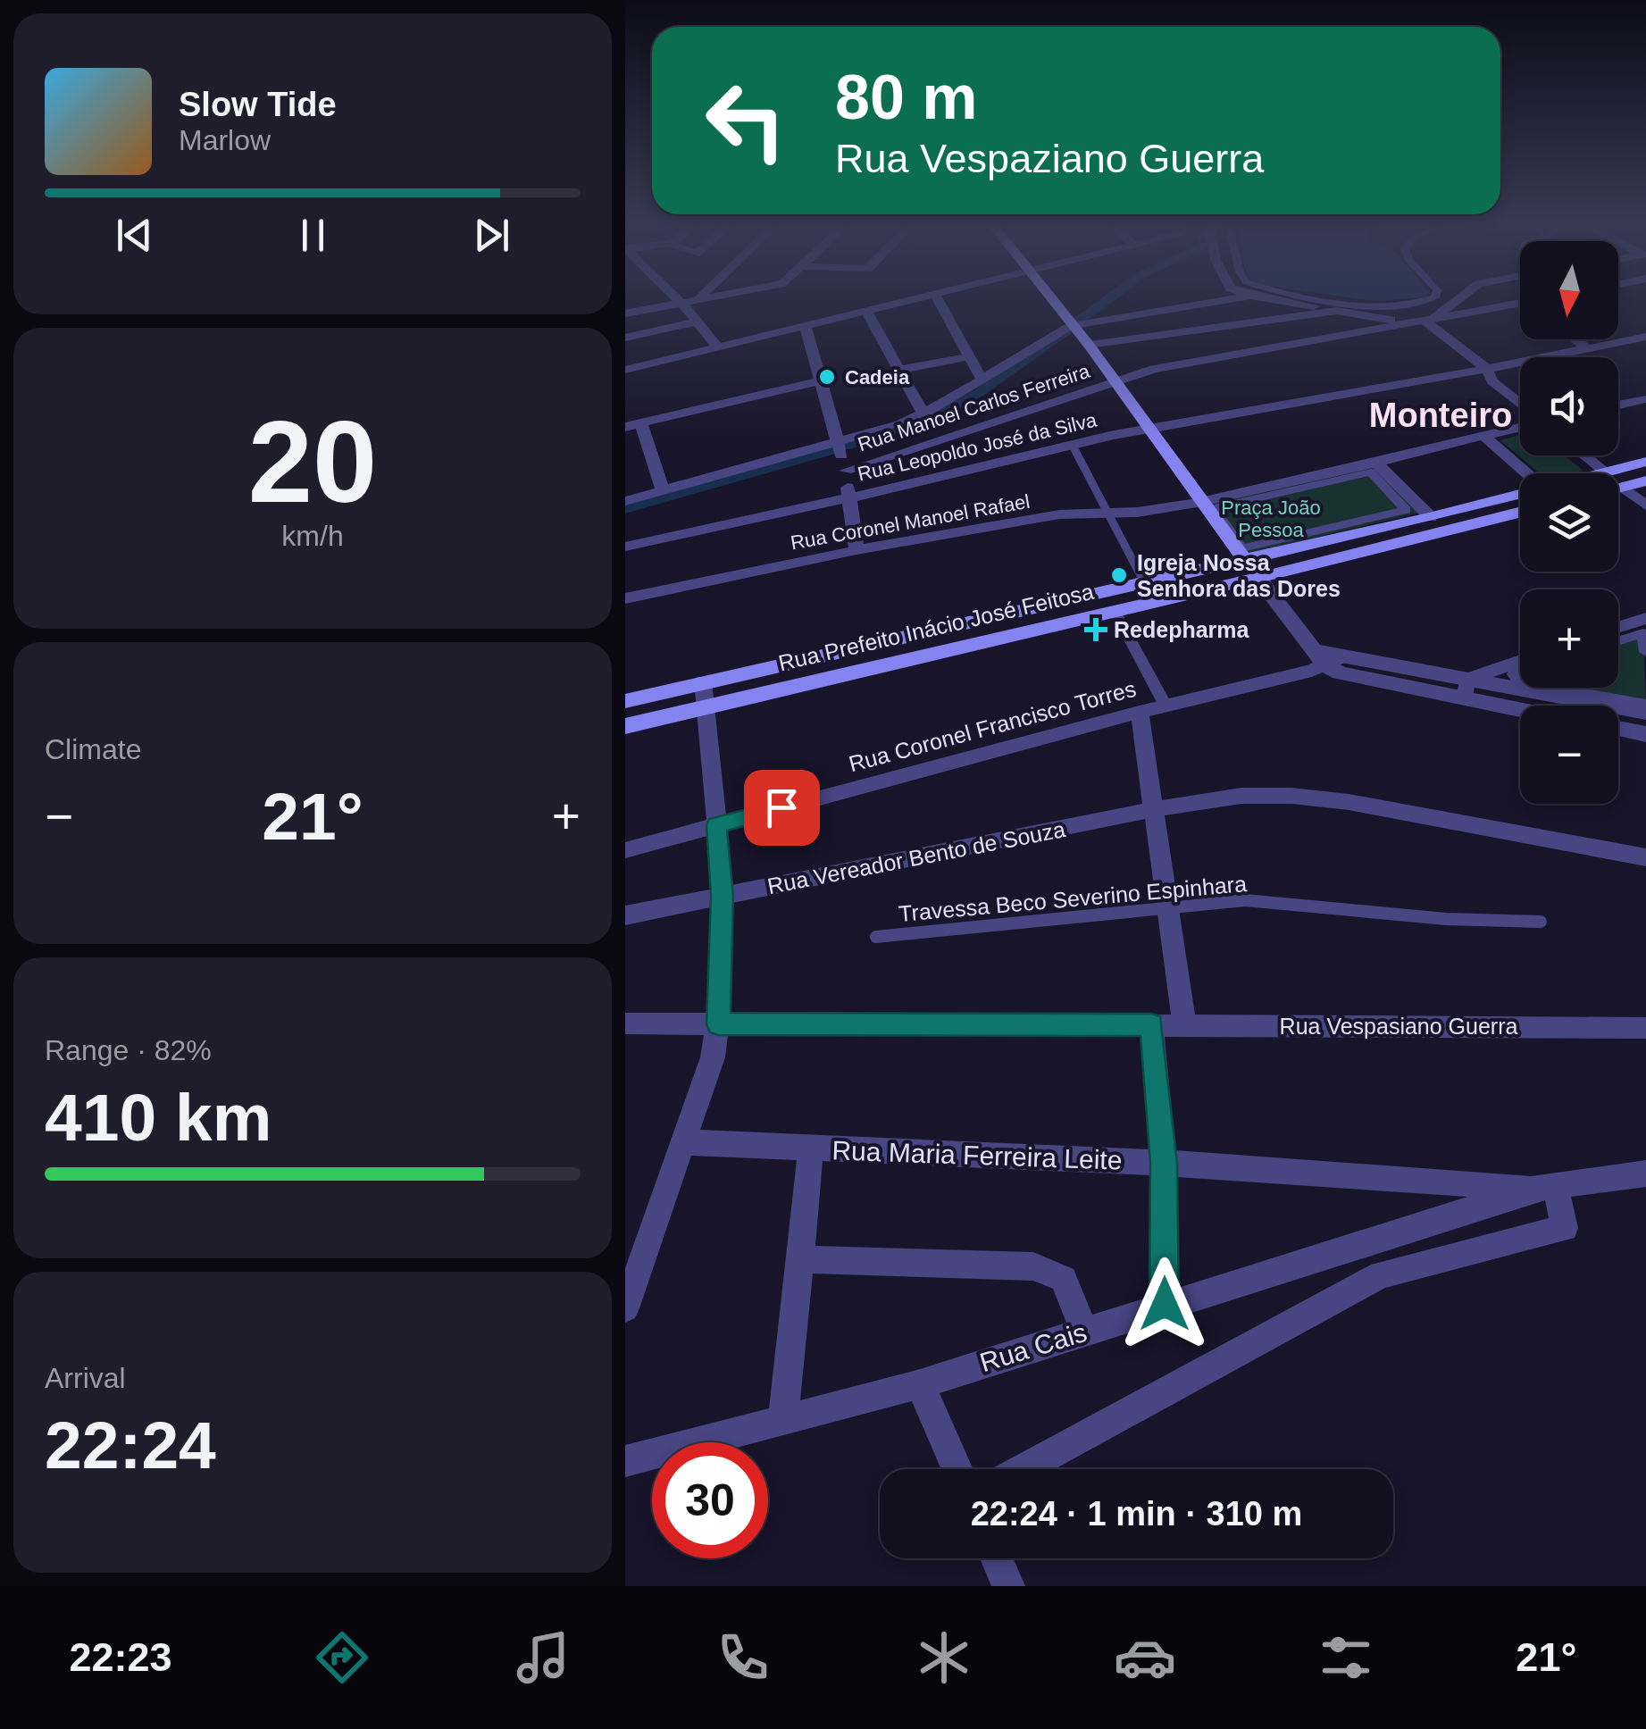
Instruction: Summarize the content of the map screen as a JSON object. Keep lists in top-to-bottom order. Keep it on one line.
{"streets":{"main road":["Rua Prefeito Inácio José Feitosa"],"street":["Rua Manoel Carlos Ferreira","Rua Leopoldo José da Silva","Rua Coronel Manoel Rafael","Rua Coronel Francisco Torres","Rua Vereador Bento de Souza","Rua Vespasiano Guerra","Rua Maria Ferreira Leite","Rua Cais"],"lane":["Travessa Beco Severino Espinhara"]},"crossings":[["Rua Maria Ferreira Leite","Rua Cais"]],"districts":["Monteiro"],"parks":["Praça João Pessoa"],"places":{"other":["Cadeia","Igreja Nossa Senhora das Dores"],"health":["Redepharma"]},"north":"bottom","page":{"turn":["80 m","Rua Vespaziano Guerra"],"song":["Slow Tide","Marlow"],"map_buttons":["+","−"],"tile":[["20","km/h"],"Climate",["Range · 82%","410 km"],["Arrival","22:24"]],"heat":["−","21°","+"],"limit":"30","trip":"22:24 · 1 min · 310 m","tabs":["22:23","21°"]}}
